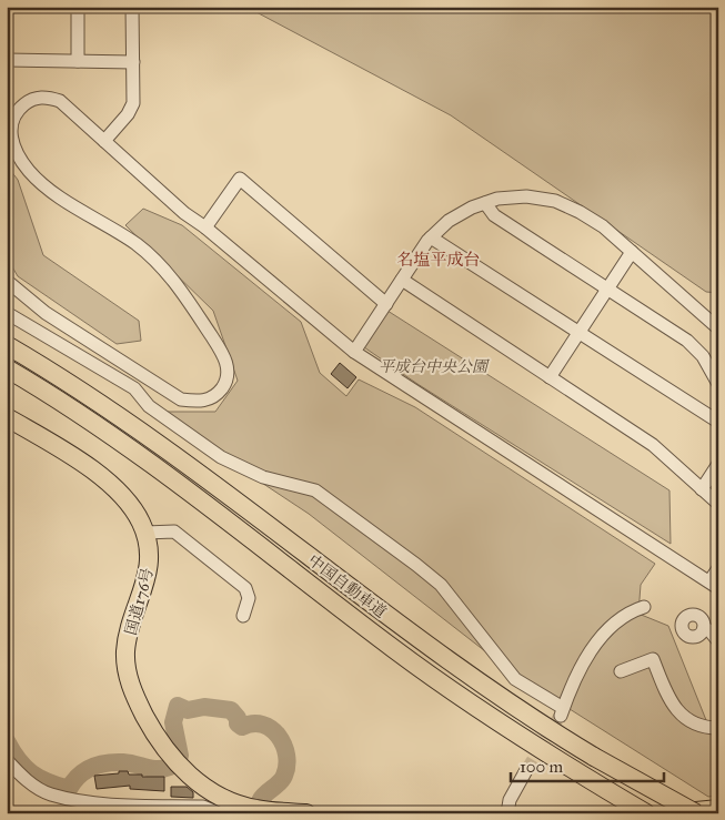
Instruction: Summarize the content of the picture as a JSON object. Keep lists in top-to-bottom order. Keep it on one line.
{"streets":{"highway":["中国自動車道","国道176号"]},"districts":["名塩平成台"],"parks":["平成台中央公園"],"scale_bar":"100 m"}
